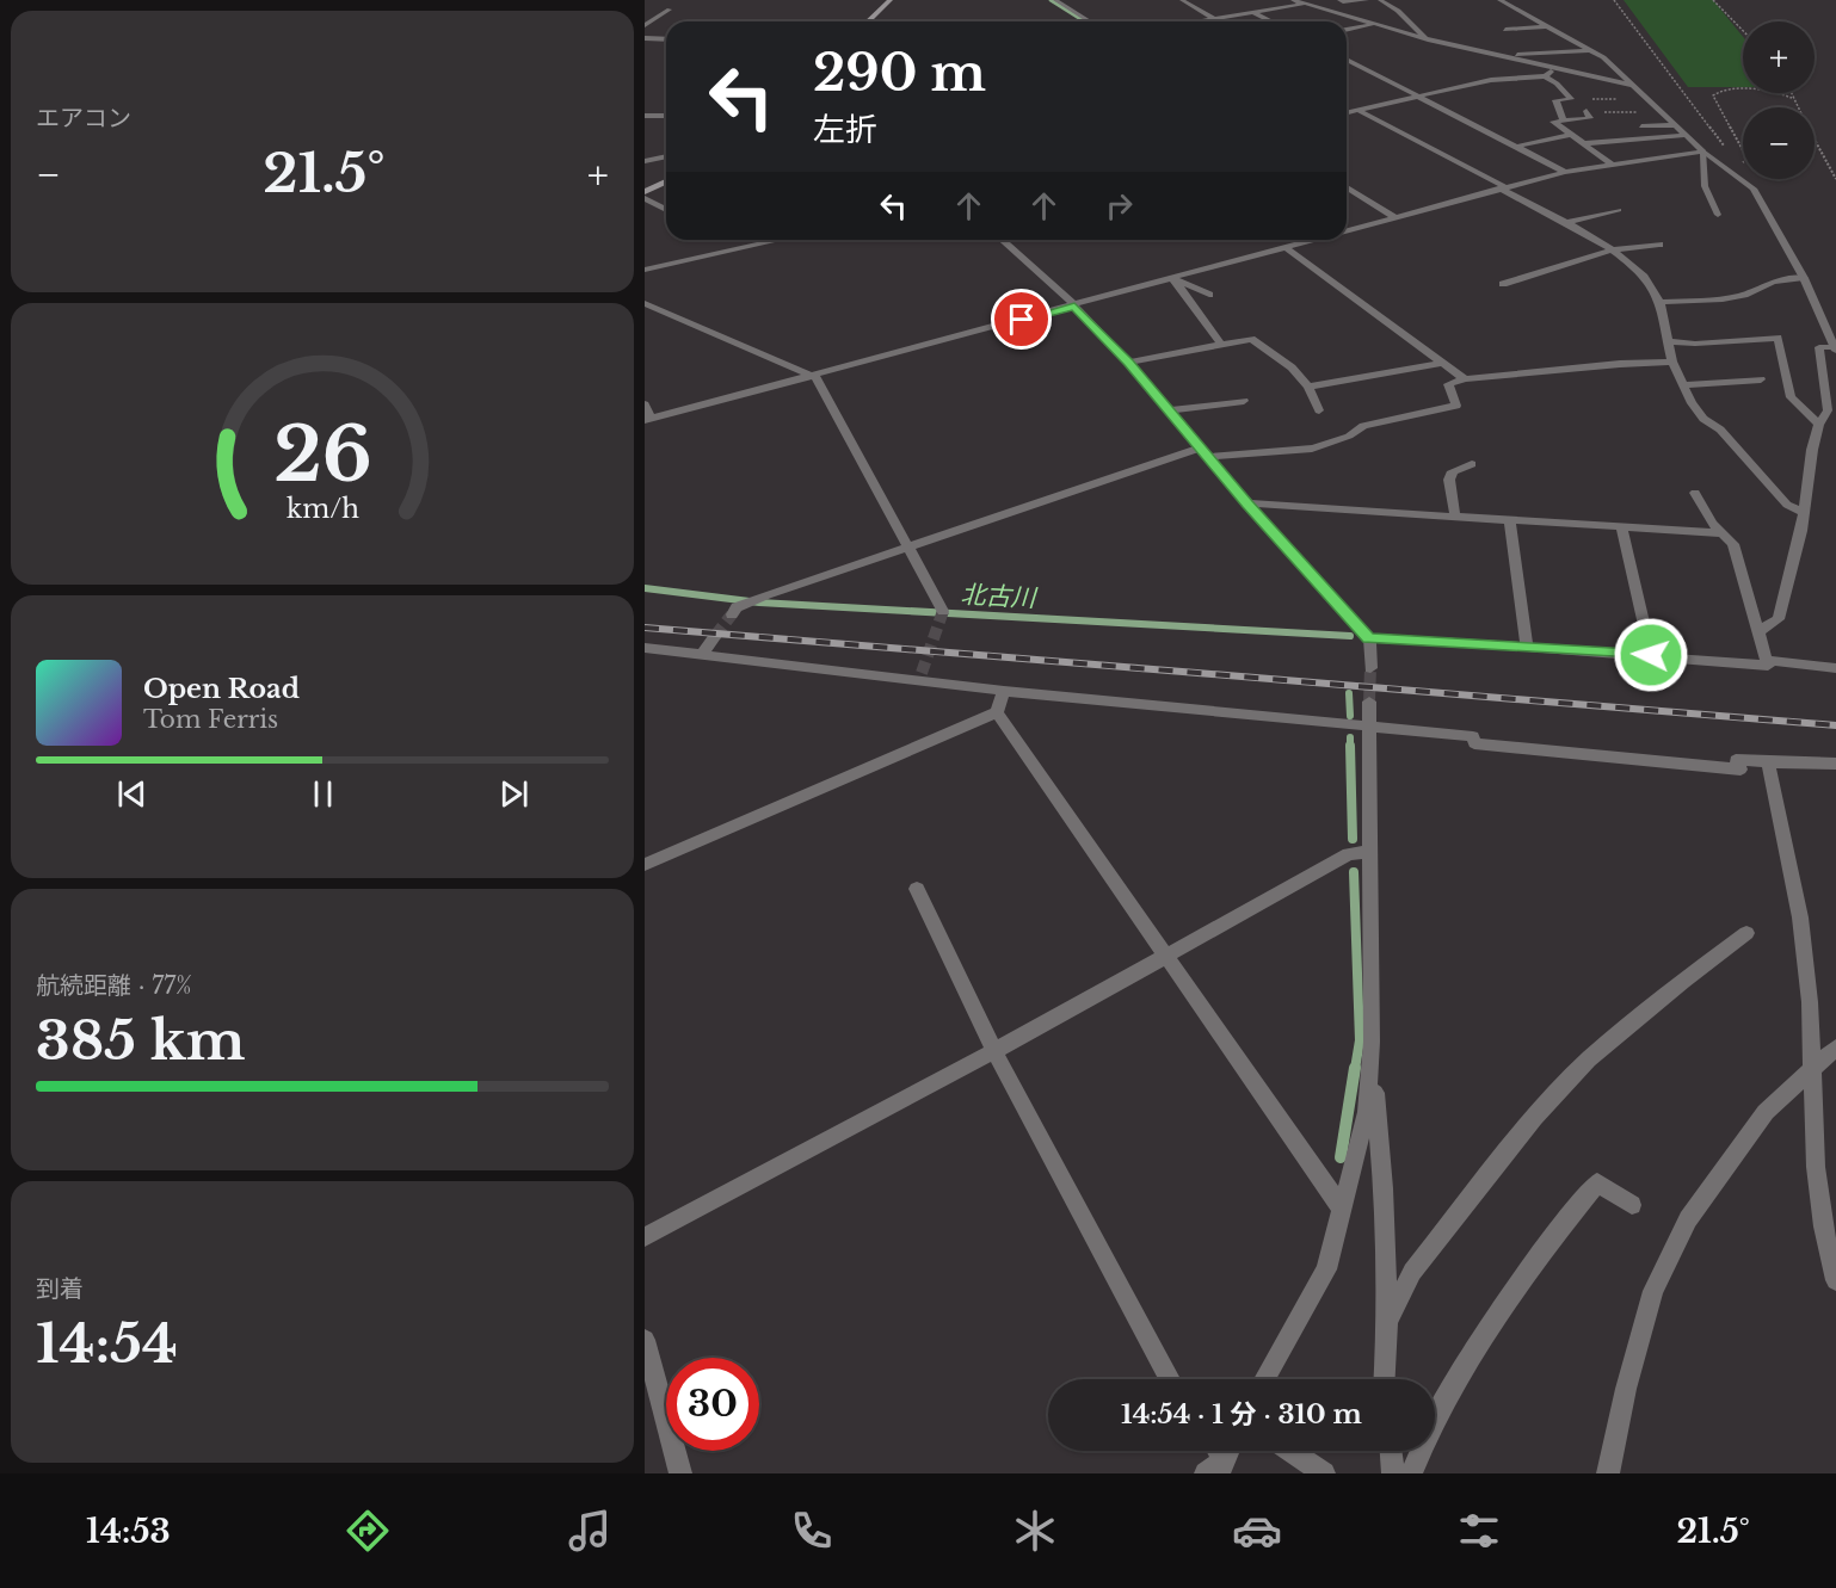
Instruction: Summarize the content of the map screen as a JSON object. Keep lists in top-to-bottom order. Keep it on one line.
{"water":["北古川"],"page":{"tile":["エアコン",["航続距離 · 77%","385 km"],["到着","14:54"]],"map_buttons":["+","−"],"turn":["290 m","左折"],"heat":["−","21.5°","+"],"song":["Open Road","Tom Ferris"],"limit":"30","trip":"14:54 · 1 分 · 310 m","tabs":["14:53","21.5°"],"gauge":["26","km/h"]}}
